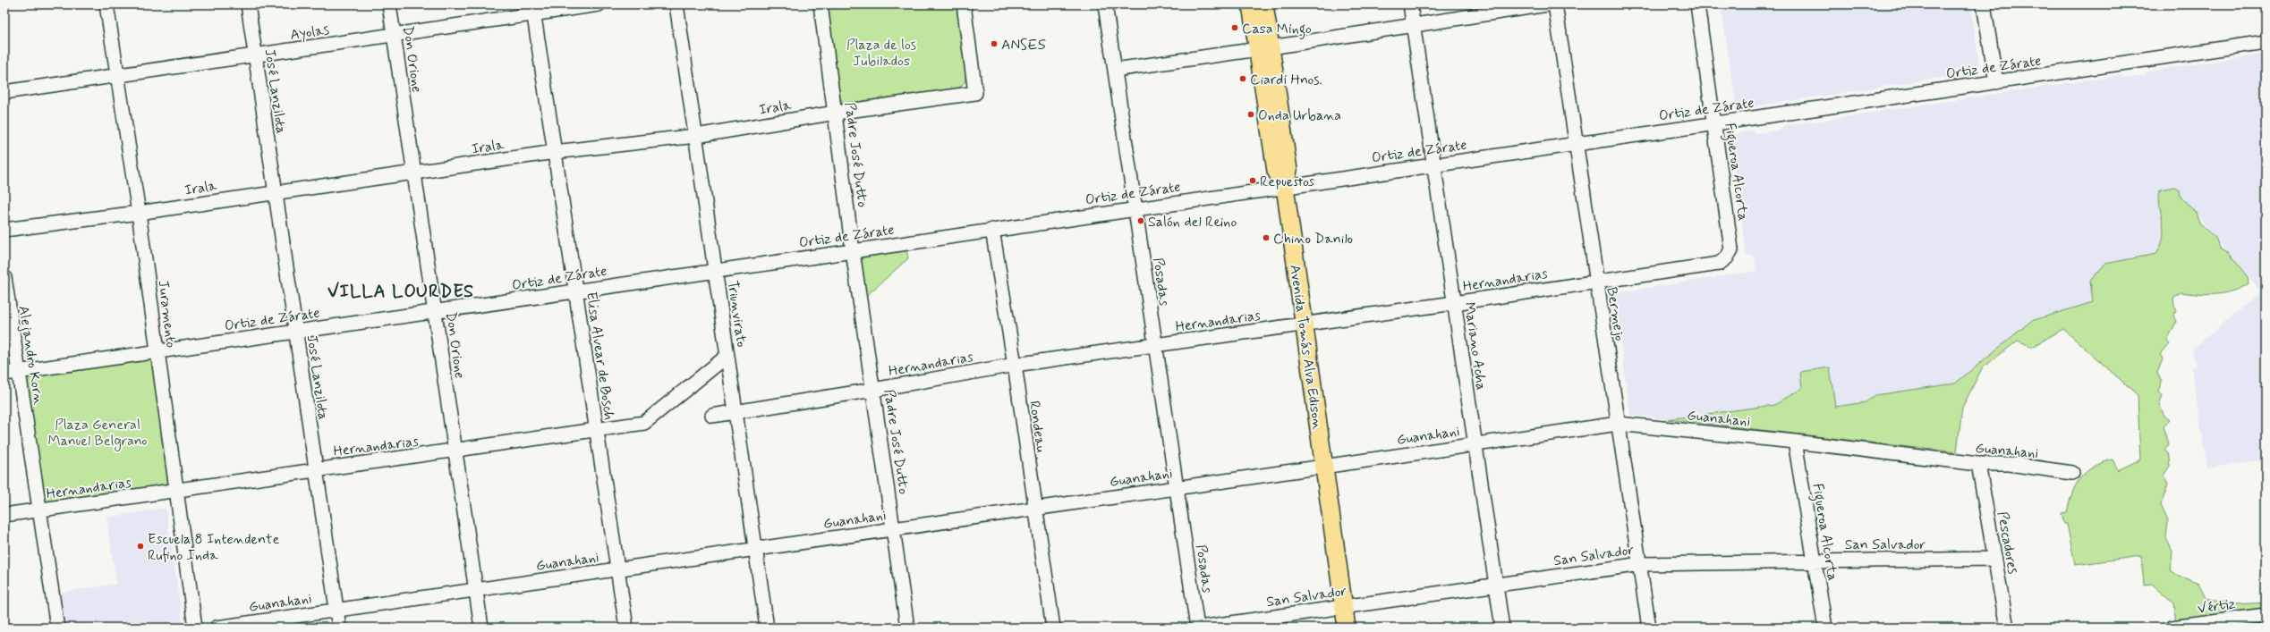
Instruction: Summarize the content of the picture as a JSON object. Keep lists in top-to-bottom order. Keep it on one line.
{"streets":{"main road":["Avenida Tomás Alva Edison"],"street":["Ayolas","Don Orione","Ortiz de Zárate","José Lanzilota","Irala","Padre José Dutto","Figueroa Alcorta","Hernandarias","Posadas","Juramento","Triunvirato","Bermejo","Mariano Acha","Alejandro Korn","Elisa Alvear de Bosch","Guanahani","Rondeau","Pescadores","San Salvador","Vértiz"]},"crossings":[["Ayolas","Don Orione"],["Ayolas","José Lanzilota"],["Ayolas","Juramento"],["Ayolas","Elisa Alvear de Bosch"],["Don Orione","Ortiz de Zárate"],["Don Orione","Irala"],["Don Orione","Hernandarias"],["Don Orione","Guanahani"],["Ortiz de Zárate","José Lanzilota"],["Ortiz de Zárate","Padre José Dutto"],["Ortiz de Zárate","Figueroa Alcorta"],["Ortiz de Zárate","Posadas"],["Ortiz de Zárate","Juramento"],["Ortiz de Zárate","Triunvirato"],["Ortiz de Zárate","Bermejo"],["Ortiz de Zárate","Mariano Acha"],["Ortiz de Zárate","Avenida Tomás Alva Edison"],["Ortiz de Zárate","Alejandro Korn"],["Ortiz de Zárate","Elisa Alvear de Bosch"],["Ortiz de Zárate","Rondeau"],["José Lanzilota","Irala"],["José Lanzilota","Hernandarias"],["José Lanzilota","Guanahani"],["Irala","Padre José Dutto"],["Irala","Juramento"],["Irala","Triunvirato"],["Irala","Elisa Alvear de Bosch"],["Padre José Dutto","Hernandarias"],["Padre José Dutto","Guanahani"],["Figueroa Alcorta","Hernandarias"],["Figueroa Alcorta","Guanahani"],["Figueroa Alcorta","San Salvador"],["Hernandarias","Posadas"],["Hernandarias","Juramento"],["Hernandarias","Triunvirato"],["Hernandarias","Bermejo"],["Hernandarias","Mariano Acha"],["Hernandarias","Avenida Tomás Alva Edison"],["Hernandarias","Alejandro Korn"],["Hernandarias","Elisa Alvear de Bosch"],["Hernandarias","Rondeau"],["Posadas","Guanahani"],["Triunvirato","Guanahani"],["Bermejo","Guanahani"],["Bermejo","San Salvador"],["Mariano Acha","Guanahani"],["Mariano Acha","San Salvador"],["Avenida Tomás Alva Edison","Guanahani"],["Avenida Tomás Alva Edison","San Salvador"],["Elisa Alvear de Bosch","Guanahani"],["Guanahani","Rondeau"],["Guanahani","Pescadores"],["Pescadores","San Salvador"]],"districts":["VILLA LOURDES"],"parks":["Plaza de los Jubilados","Plaza General Manuel Belgrano"],"places":["Casa Mingo","ANSES","Ciardi Hnos.","Onda Urbana","Repuestos","Salón del Reino","Chino Danilo","Escuela 8 Intendente Rufino Inda"]}
